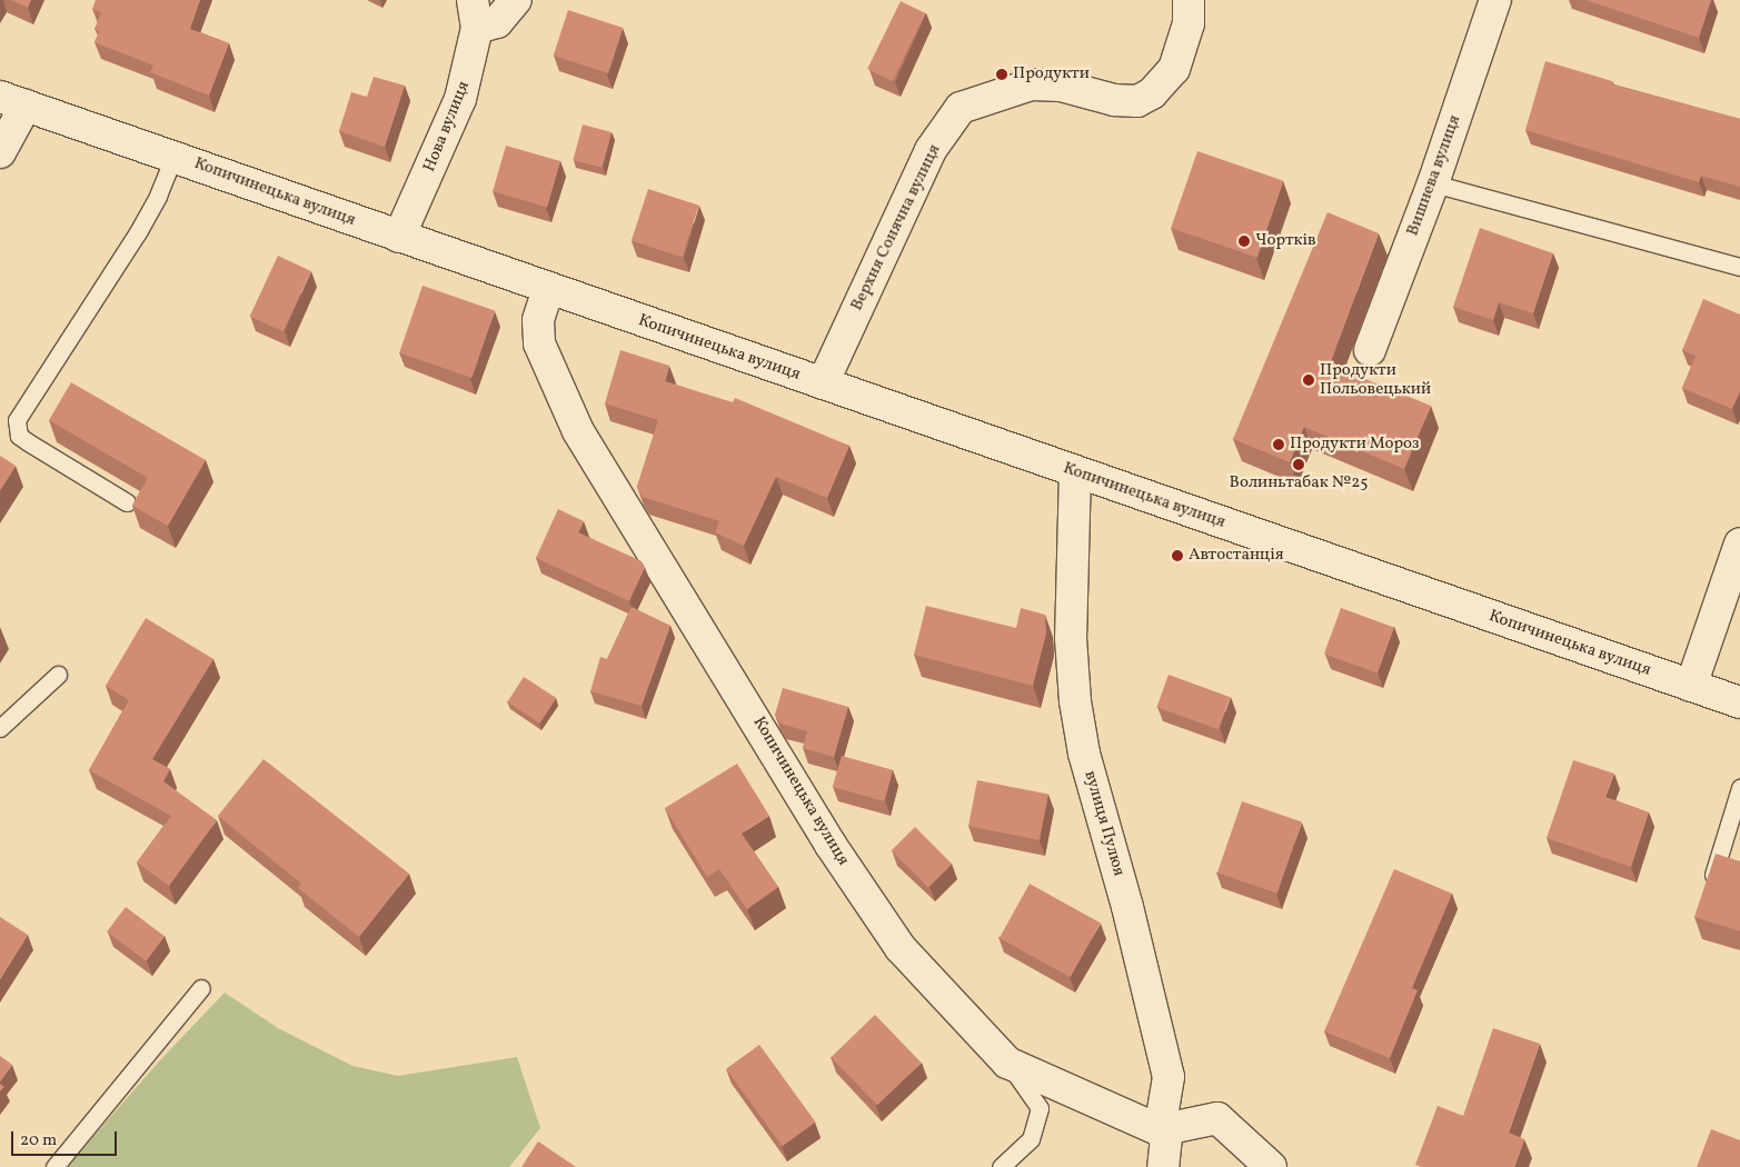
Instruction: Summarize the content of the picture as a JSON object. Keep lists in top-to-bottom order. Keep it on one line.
{"streets":{"street":["Нова вулиця","Вишнева вулиця","Копичинецька вулиця","Верхня Сонячна вулиця","вулиця Пулюя"]},"crossings":[["Нова вулиця","Копичинецька вулиця"],["Копичинецька вулиця","Верхня Сонячна вулиця"],["Копичинецька вулиця","вулиця Пулюя"]],"places":["Продукти","Чортків","Продукти Польовецький","Продукти Мороз","Волиньтабак №25","Автостанція"],"scale_bar":"20 m"}
